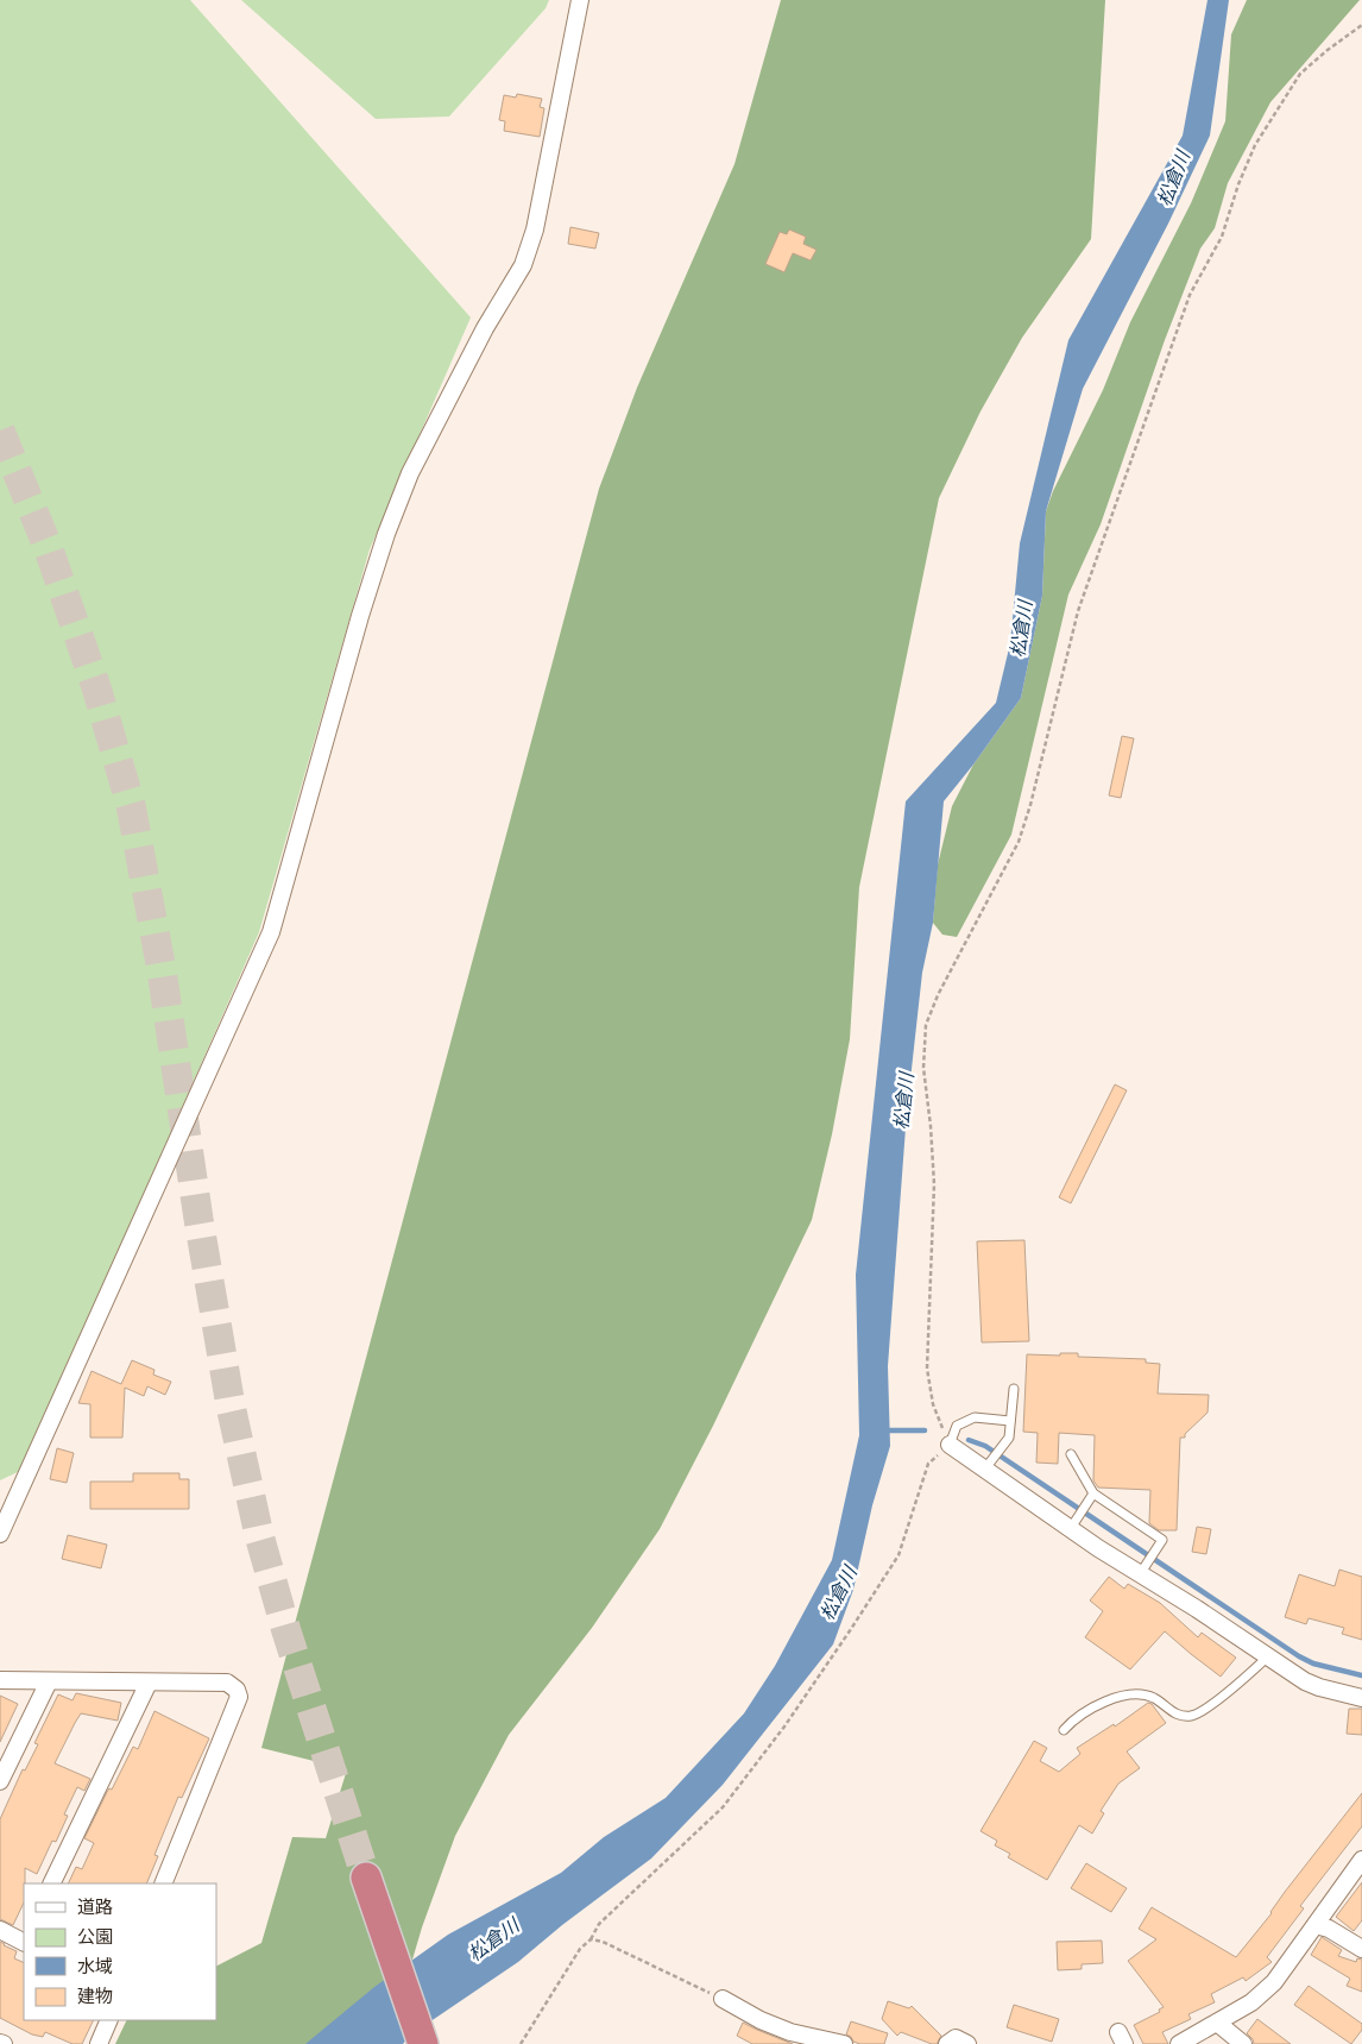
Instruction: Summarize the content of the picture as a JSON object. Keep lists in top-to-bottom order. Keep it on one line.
{"water":["松倉川"],"legend":["道路","公園","水域","建物"]}
